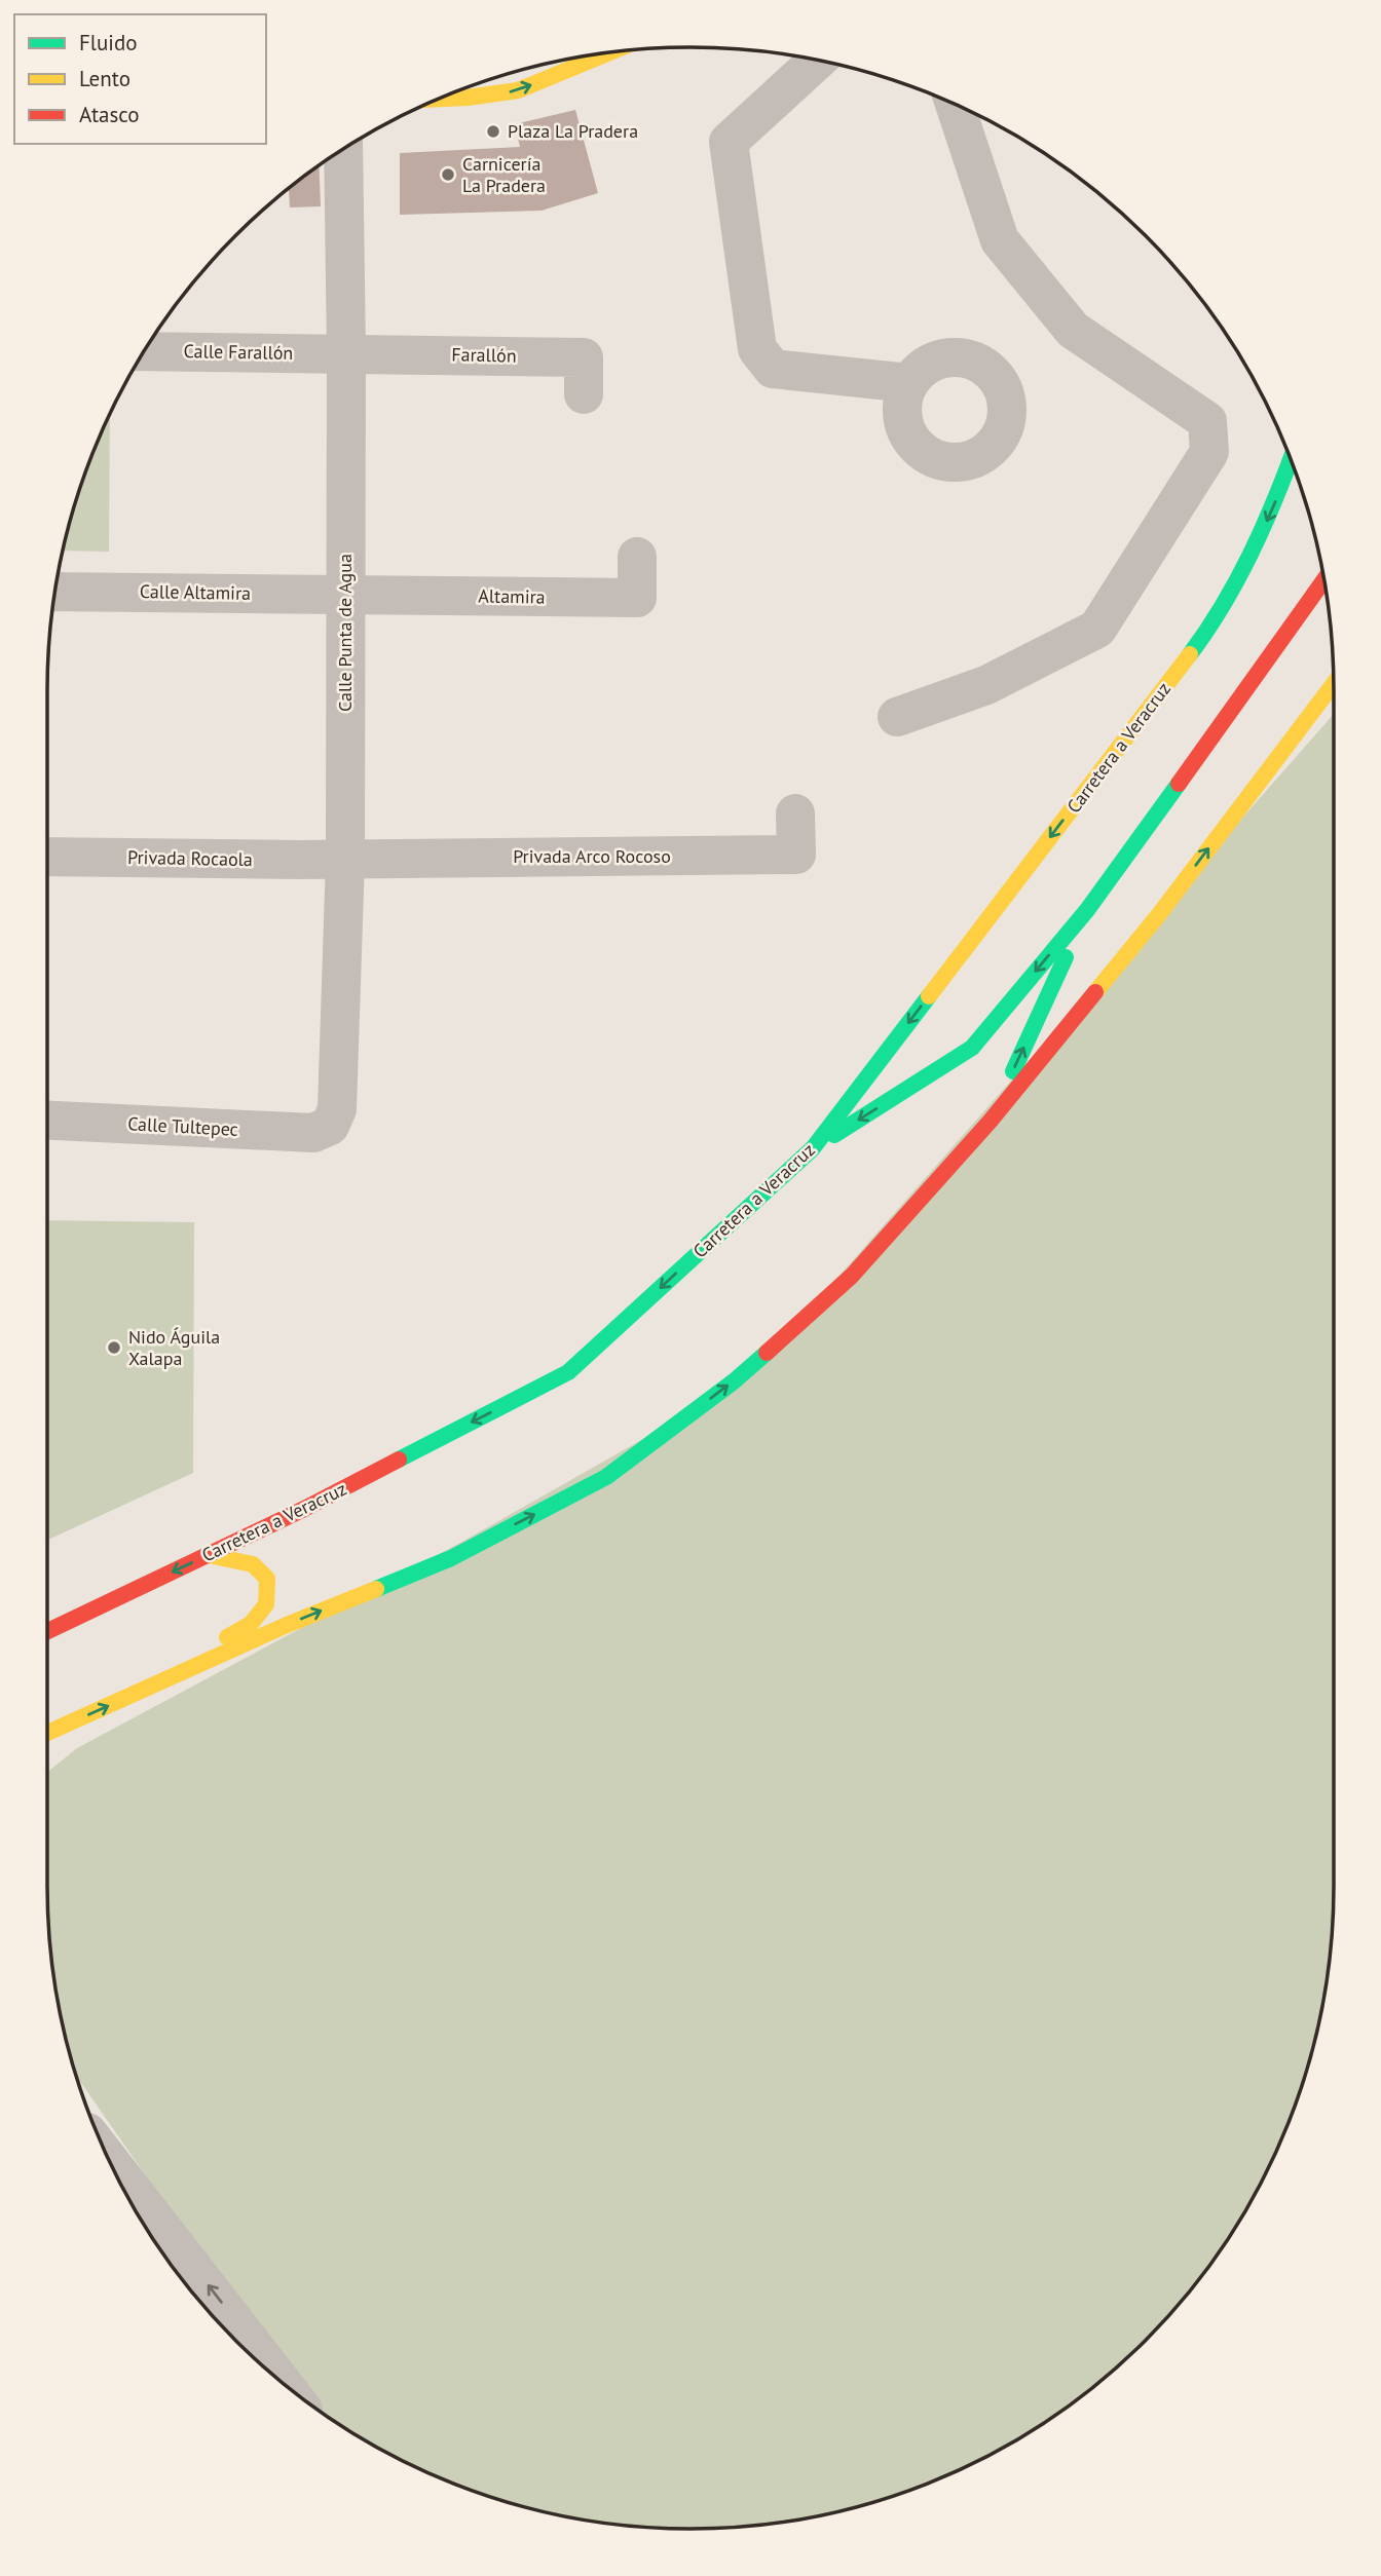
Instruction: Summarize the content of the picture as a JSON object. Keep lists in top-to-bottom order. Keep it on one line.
{"streets":{"main road":["Carretera a Veracruz"],"street":["Calle Farallón","Farallón","Calle Altamira","Altamira","Calle Punta de Agua","Privada Arco Rocoso","Privada Rocaola","Calle Tultepec"]},"crossings":[["Calle Farallón","Farallón"],["Calle Farallón","Calle Punta de Agua"],["Farallón","Calle Punta de Agua"],["Calle Altamira","Altamira"],["Calle Altamira","Calle Punta de Agua"],["Altamira","Calle Punta de Agua"],["Calle Punta de Agua","Privada Arco Rocoso"],["Calle Punta de Agua","Privada Rocaola"],["Calle Punta de Agua","Calle Tultepec"],["Privada Arco Rocoso","Privada Rocaola"]],"places":["Plaza La Pradera","Carnicería La Pradera","Nido Águila Xalapa"],"legend":["Fluido","Lento","Atasco"]}
